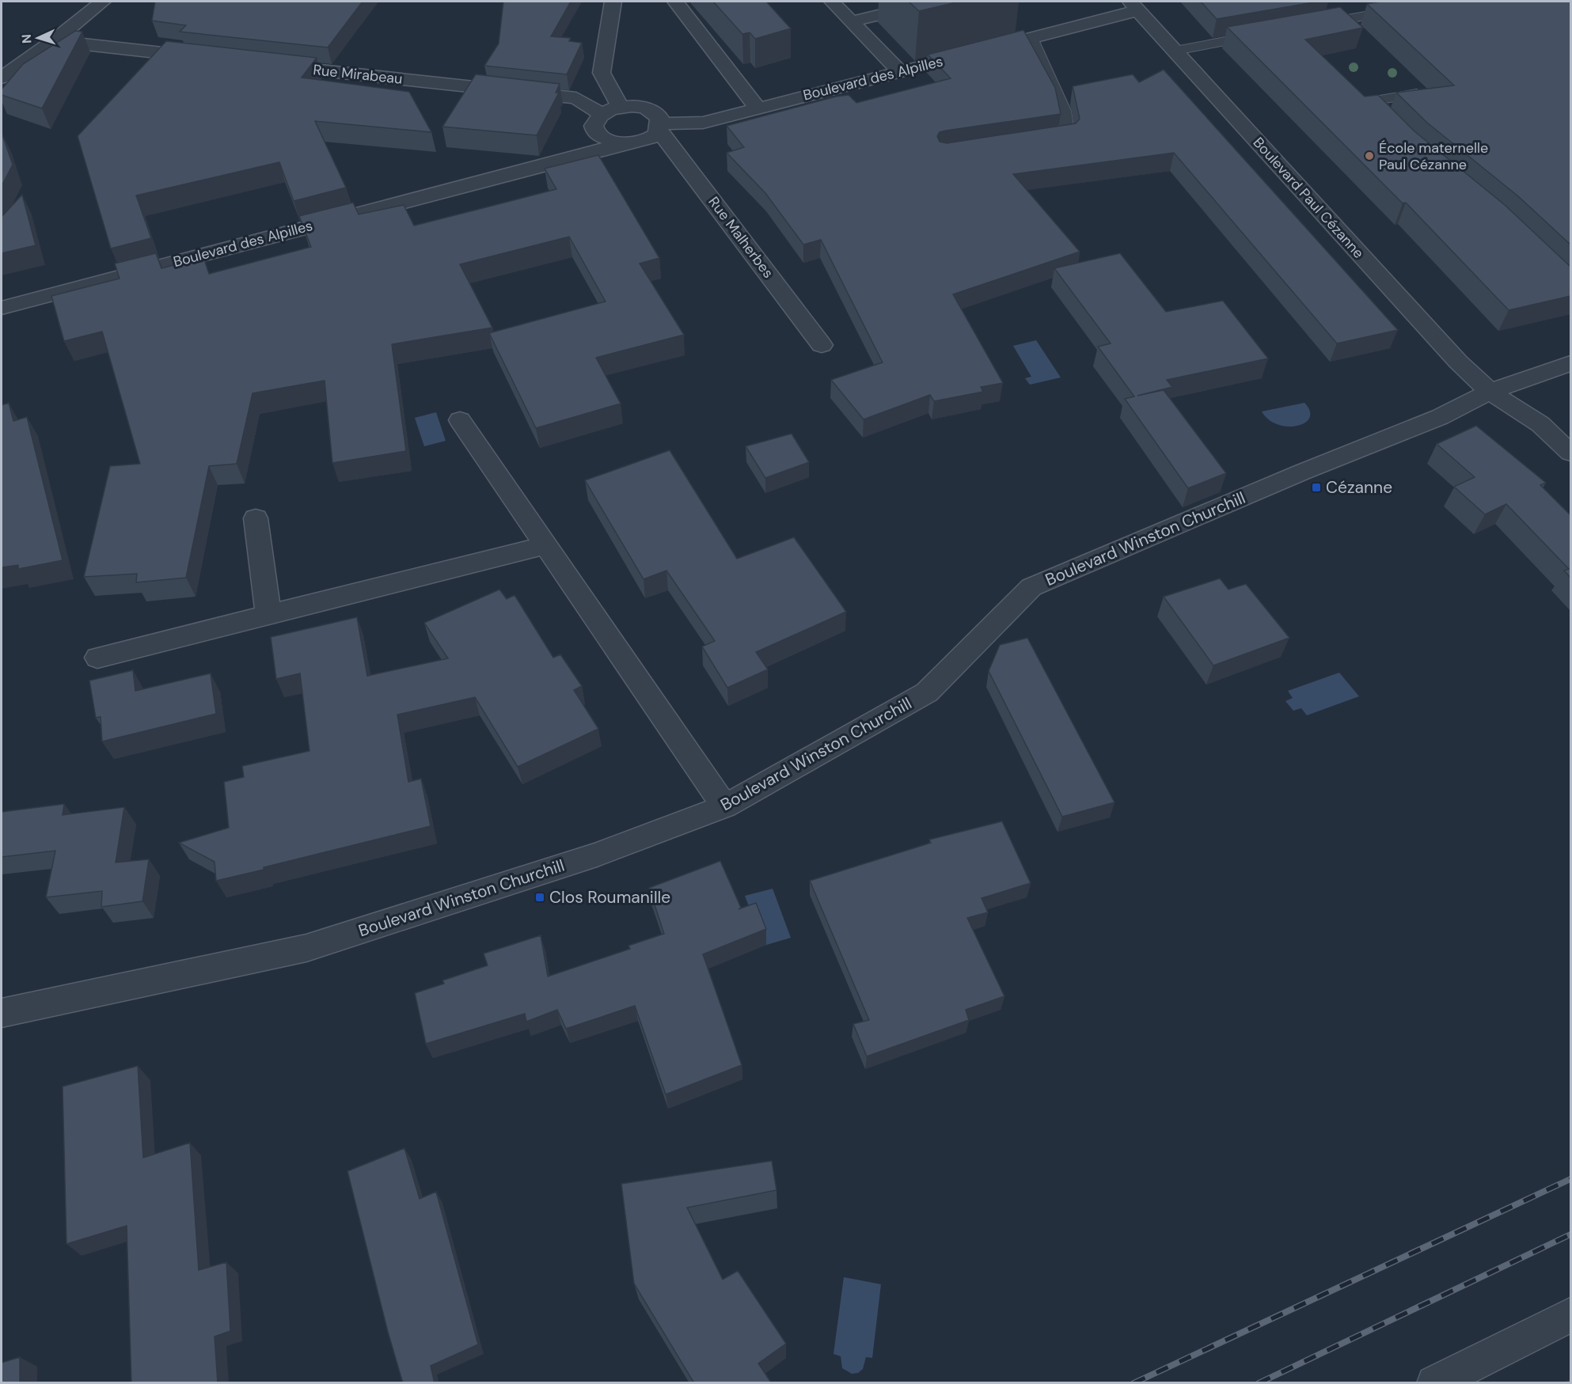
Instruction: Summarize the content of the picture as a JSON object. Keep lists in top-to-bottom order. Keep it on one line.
{"streets":{"street":["Rue Mirabeau","Boulevard des Alpilles","Boulevard Paul Cézanne","Rue Malherbes","Boulevard Winston Churchill"]},"crossings":[["Boulevard des Alpilles","Boulevard Paul Cézanne"],["Boulevard des Alpilles","Rue Malherbes"],["Boulevard Paul Cézanne","Boulevard Winston Churchill"]],"places":{"other":["École maternelle Paul Cézanne"],"transit":["Cézanne","Clos Roumanille"]},"north":"left"}
